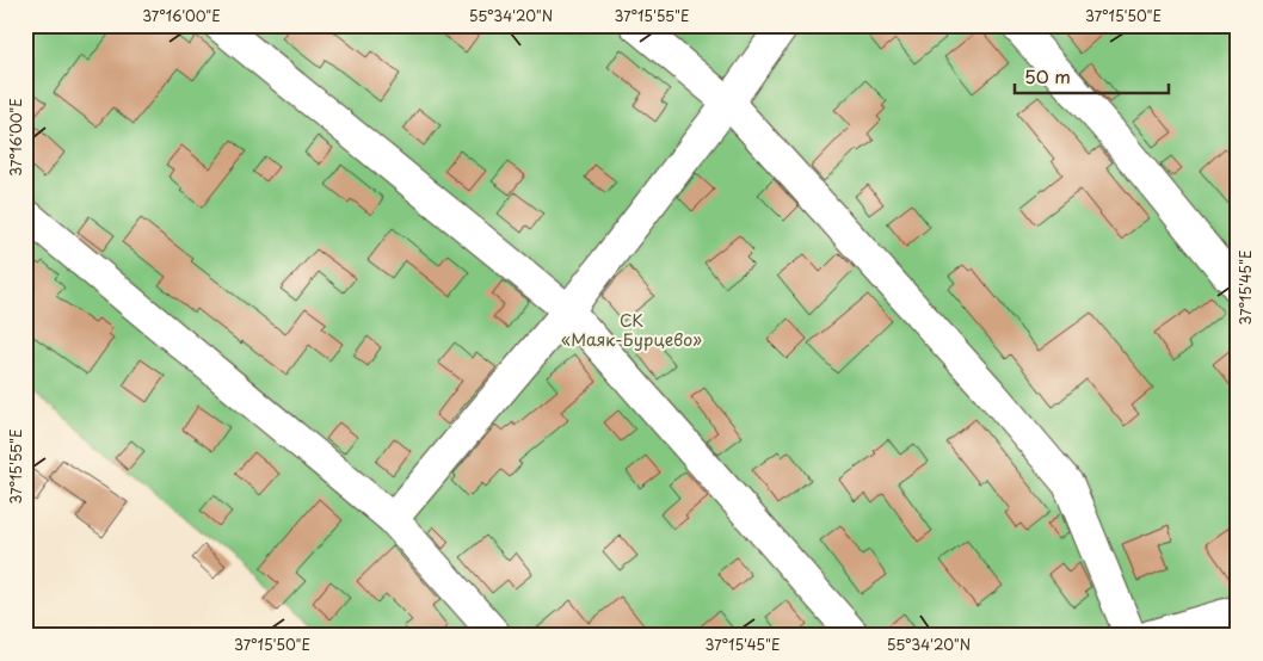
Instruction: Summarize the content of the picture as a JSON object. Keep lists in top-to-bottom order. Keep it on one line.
{"parks":["СК «Маяк-Бурцево»"],"scale_bar":"50 m","coordinates":["37°16'00\"E","55°34'20\"N","37°15'55\"E","37°15'50\"E","37°15'45\"E"]}
